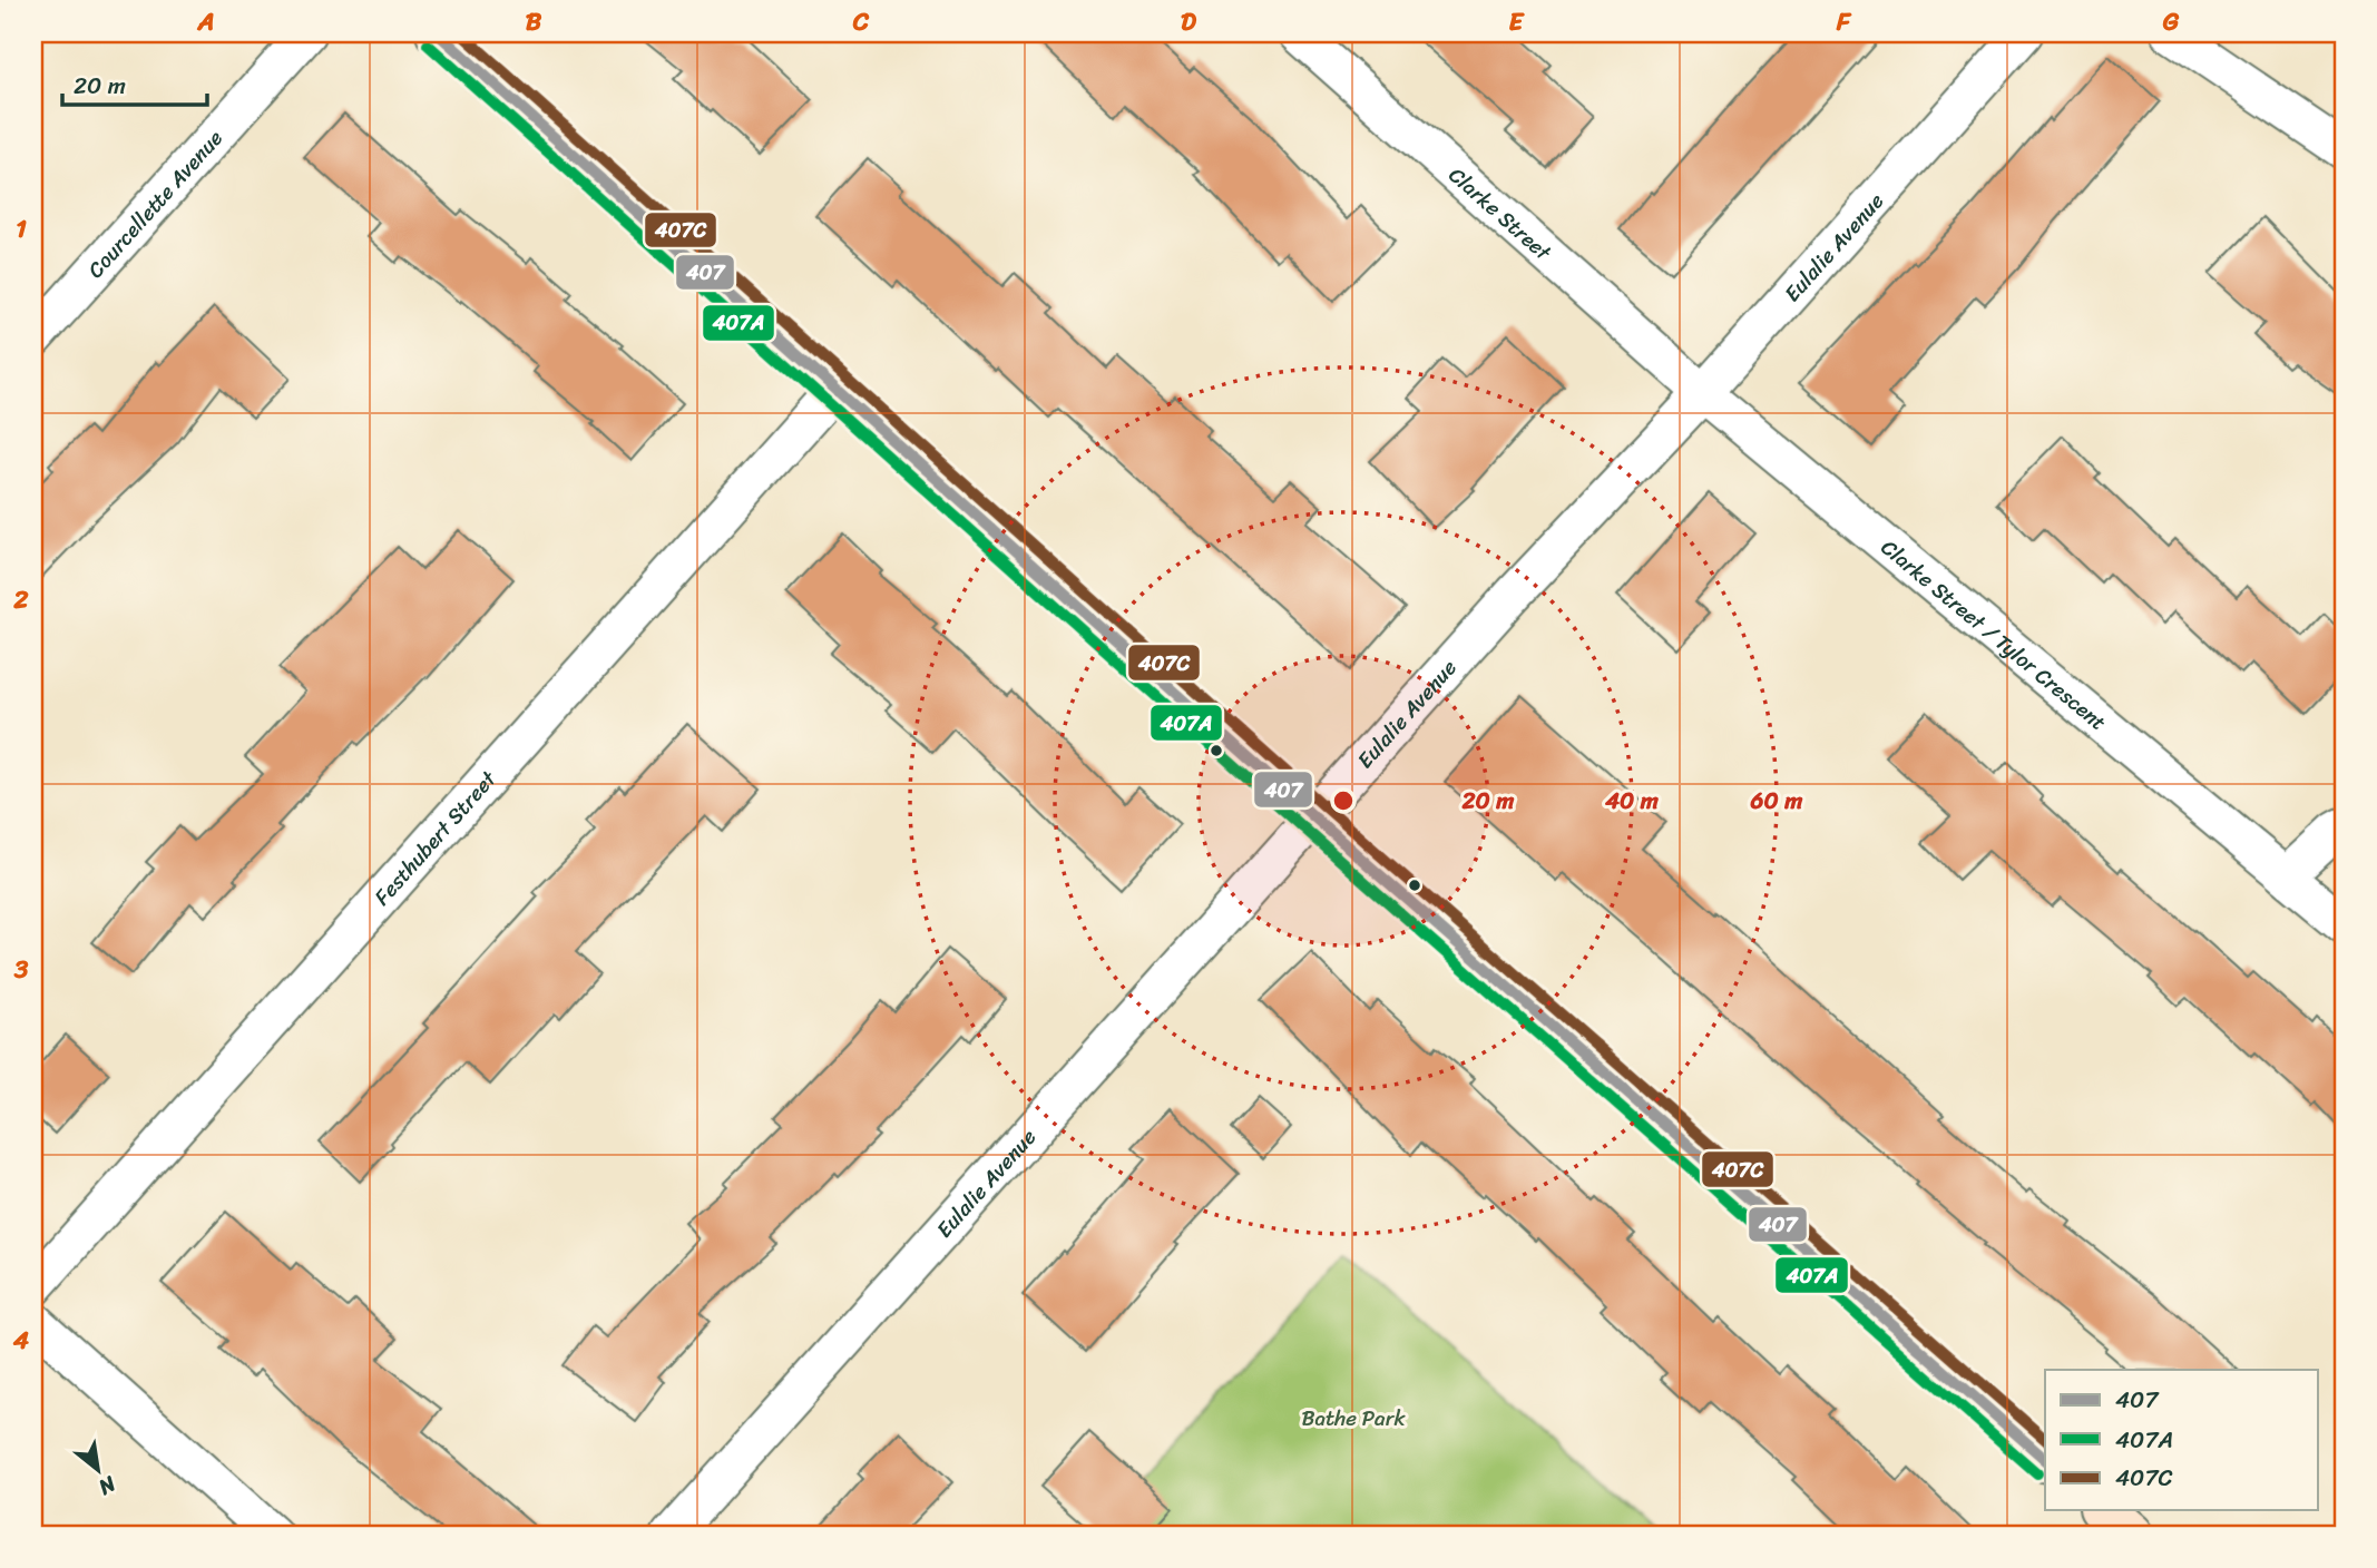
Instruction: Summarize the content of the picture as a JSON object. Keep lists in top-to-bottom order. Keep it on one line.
{"streets":{"street":["Courcellette Avenue","Clarke Street","Eulalie Avenue","Clarke Street / Tylor Crescent","Festhubert Street"]},"crossings":[["Clarke Street","Eulalie Avenue"],["Clarke Street","Clarke Street / Tylor Crescent"],["Eulalie Avenue","Clarke Street / Tylor Crescent"]],"parks":["Bathe Park"],"lines":["transit line 407","transit line 407C","transit line 407A"],"legend":["407","407A","407C"],"scale_bar":"20 m","north":"bottom right","grid":{"columns":["A","B","C","D","E","F","G"],"rows":["1","2","3","4"]},"rings":["20 m","40 m","60 m"]}
